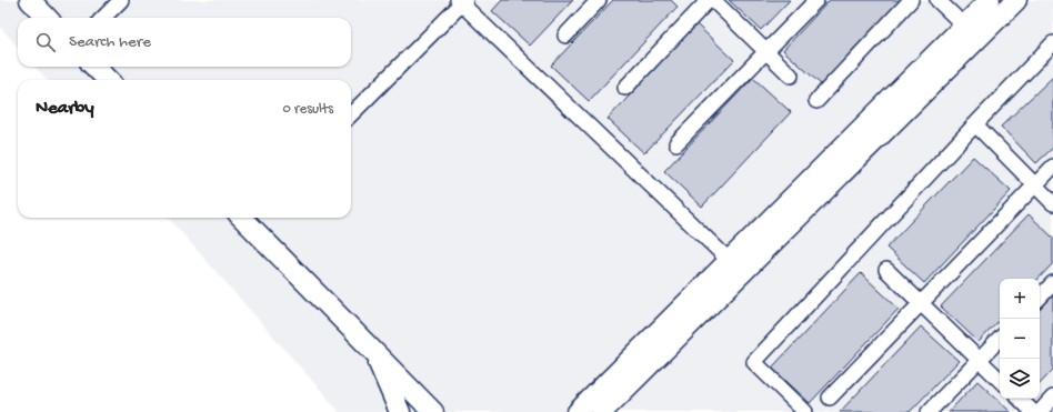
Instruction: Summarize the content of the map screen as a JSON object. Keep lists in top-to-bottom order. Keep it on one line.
{"page":{"search":"Search here","heading":["Nearby","0 results"],"map_buttons":["+","−"]}}
